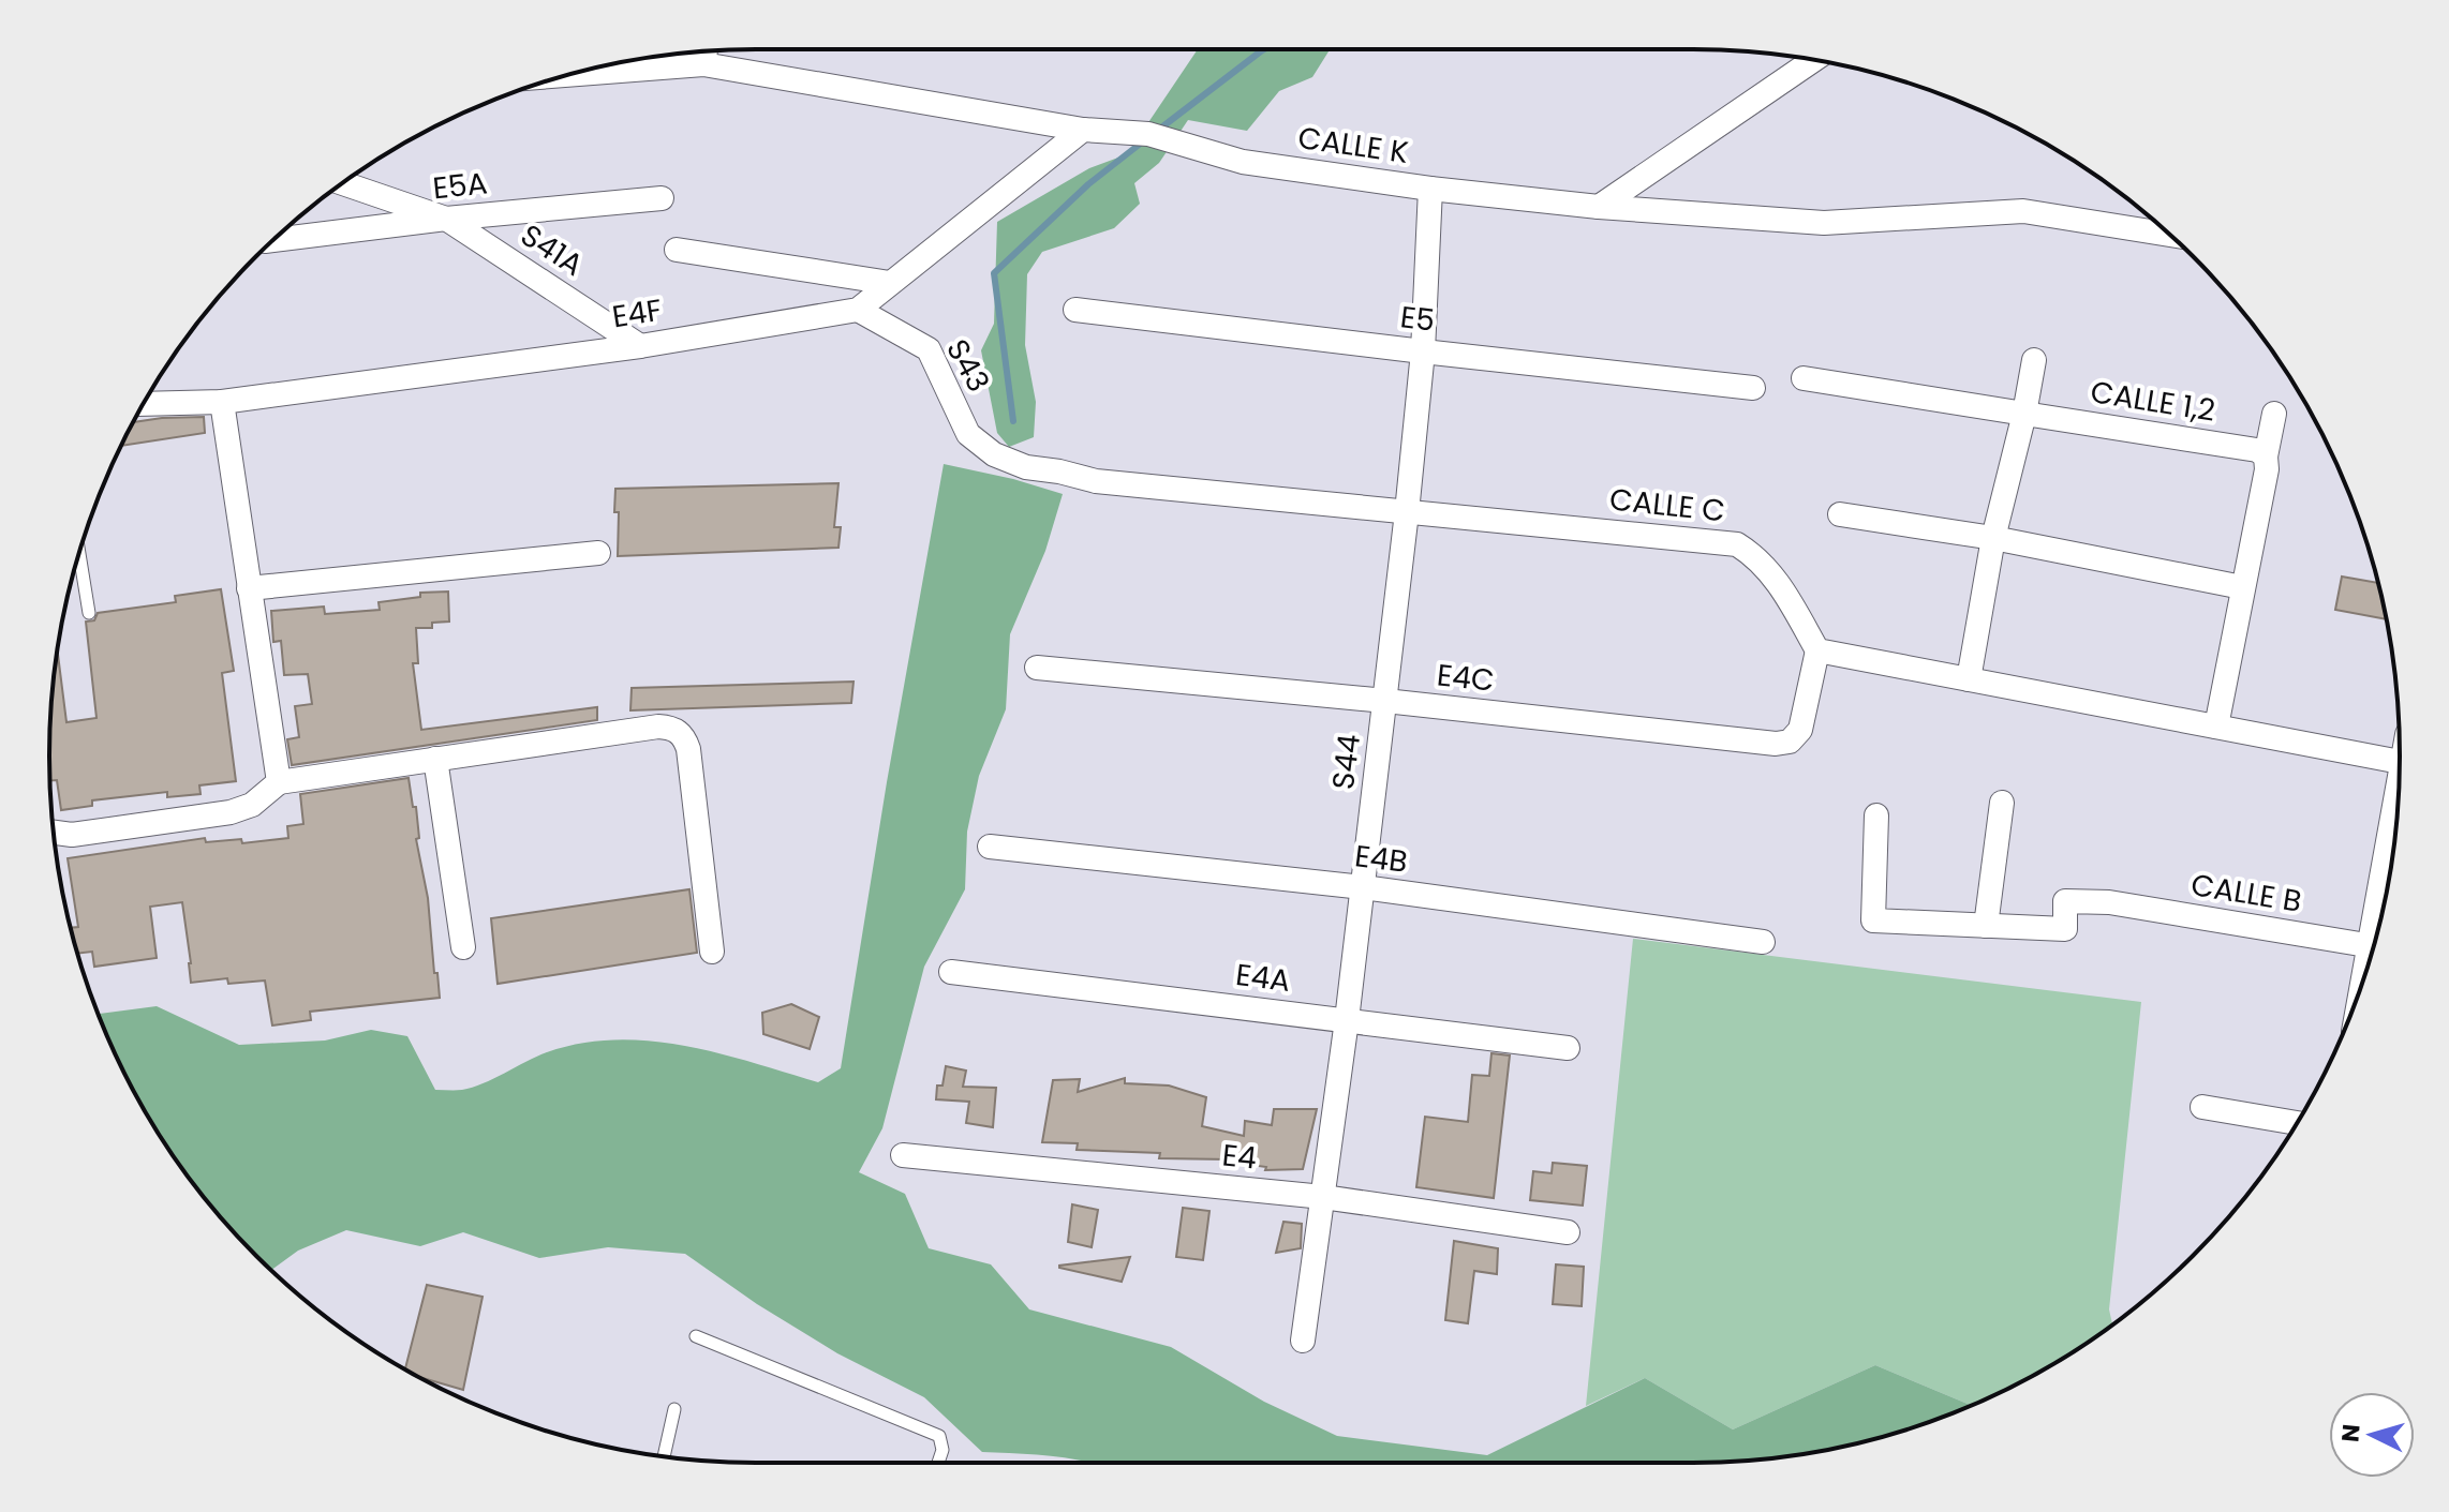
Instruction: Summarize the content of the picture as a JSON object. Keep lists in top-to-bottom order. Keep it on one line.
{"streets":{"street":["CALLE K","E5A","S41A","E4F","E5","S43","CALLE 1,2","CALLE C","E4C","S44","E4B","CALLE B","E4A","E4"]},"crossings":[["CALLE K","S44"],["E5A","S41A"],["S41A","E4F"],["E4F","S43"],["E5","S44"],["S43","CALLE C"],["CALLE C","E4C"],["CALLE C","S44"],["E4C","S44"],["S44","E4B"],["S44","E4A"],["S44","E4"]],"north":"left"}
